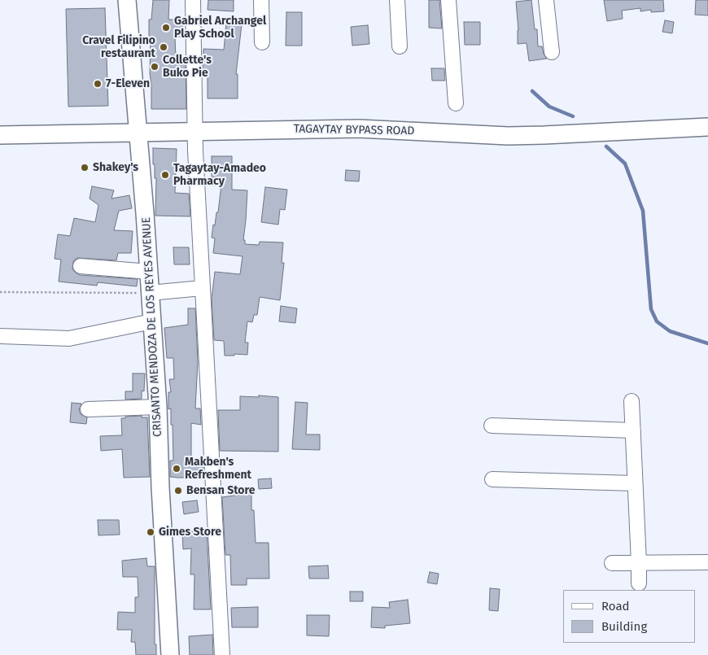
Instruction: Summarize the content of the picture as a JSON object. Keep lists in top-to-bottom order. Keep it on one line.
{"streets":{"main road":["TAGAYTAY BYPASS ROAD","CRISANTO MENDOZA DE LOS REYES AVENUE"]},"crossings":[["TAGAYTAY BYPASS ROAD","CRISANTO MENDOZA DE LOS REYES AVENUE"]],"places":["Gabriel Archangel Play School","Cravel Filipino restaurant","Collette's Buko Pie","7-Eleven","Shakey's","Tagaytay-Amadeo Pharmacy","Makben's Refreshment","Bensan Store","Gimes Store"],"legend":["Road","Building"]}
